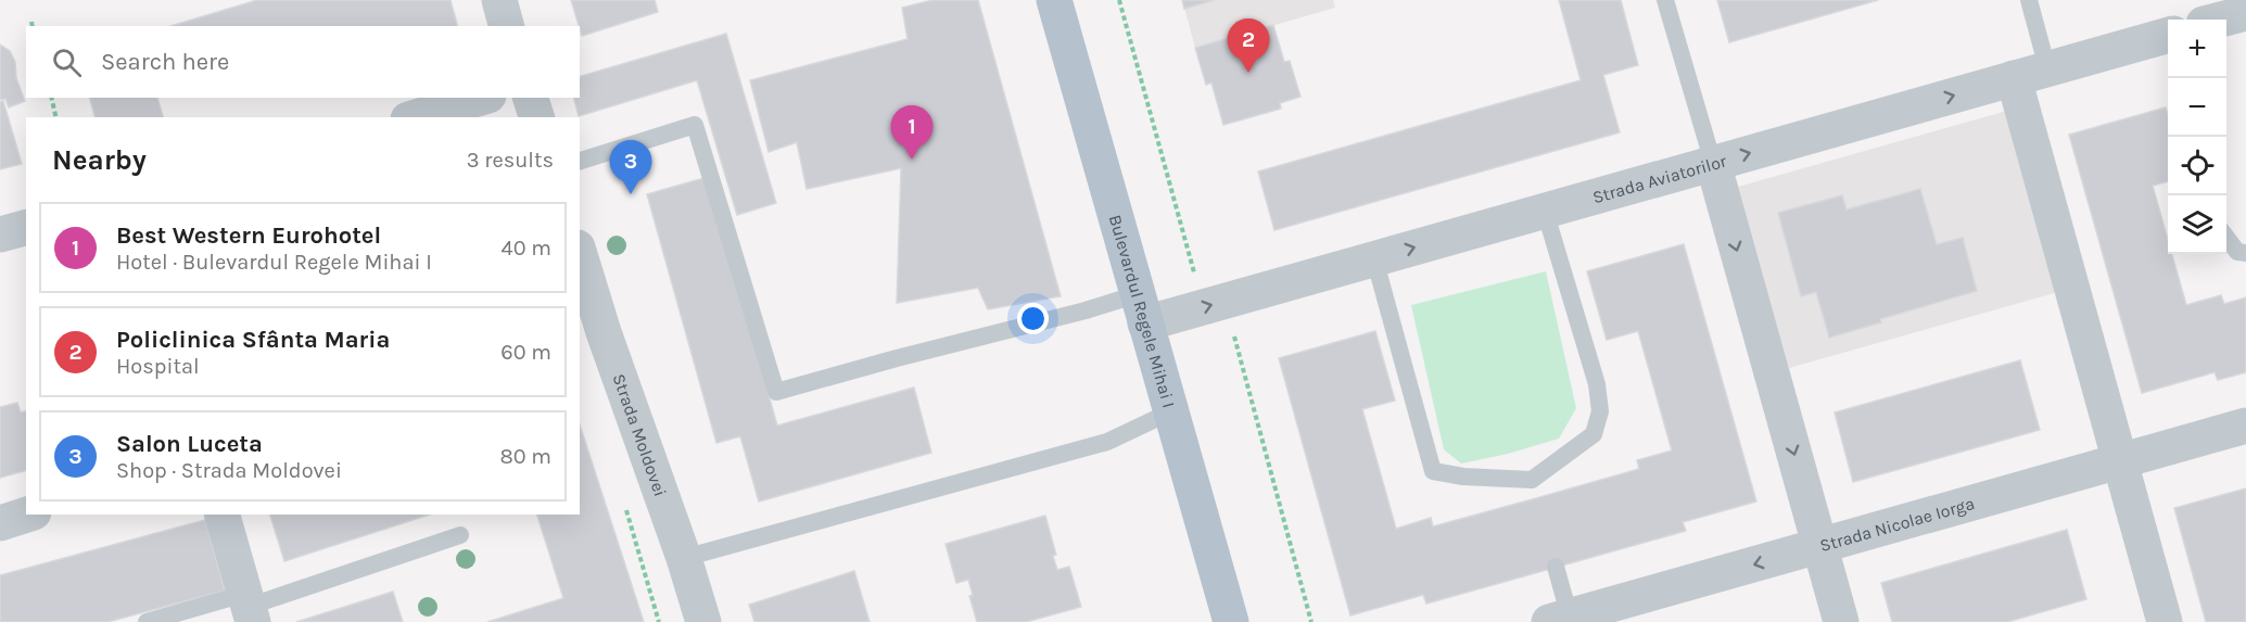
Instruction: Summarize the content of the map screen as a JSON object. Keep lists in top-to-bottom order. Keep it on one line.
{"streets":{"main road":["Bulevardul Regele Mihai I"],"street":["Strada Aviatorilor","Strada Moldovei","Strada Nicolae Iorga"]},"crossings":[["Strada Aviatorilor","Bulevardul Regele Mihai I"]],"one_way":["Strada Aviatorilor","Strada Nicolae Iorga"],"page":{"pins":["2","1","3"],"map_buttons":["+","−"],"search":"Search here","heading":["Nearby","3 results"],"list":[{"mark":"1","name":"Best Western Eurohotel","note":"Hotel · Bulevardul Regele Mihai I","value":"40 m"},{"mark":"2","name":"Policlinica Sfânta Maria","note":"Hospital","value":"60 m"},{"mark":"3","name":"Salon Luceta","note":"Shop · Strada Moldovei","value":"80 m"}]}}
